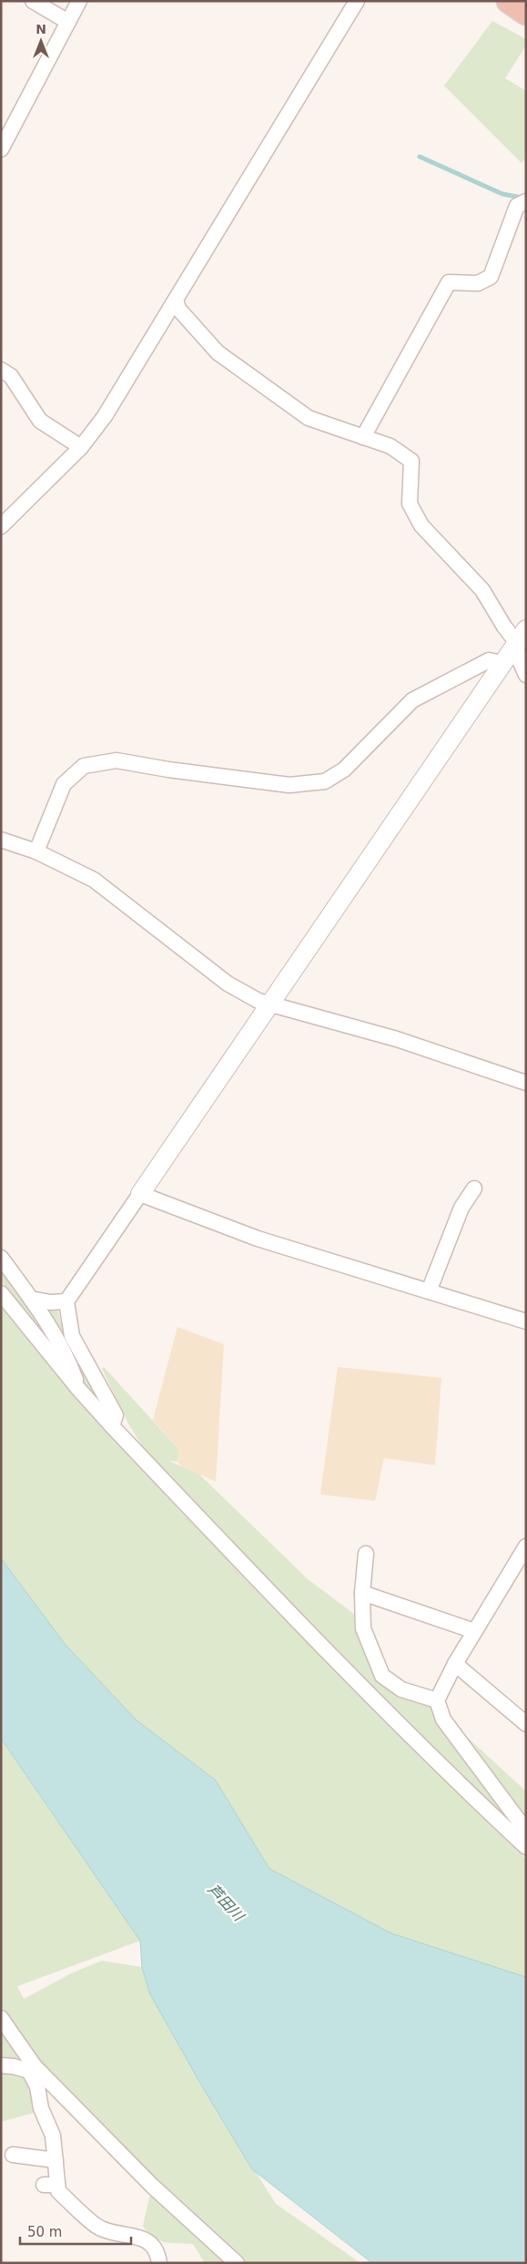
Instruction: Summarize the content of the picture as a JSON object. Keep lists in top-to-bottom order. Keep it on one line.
{"water":["芦田川"],"scale_bar":"50 m","north":"top"}
